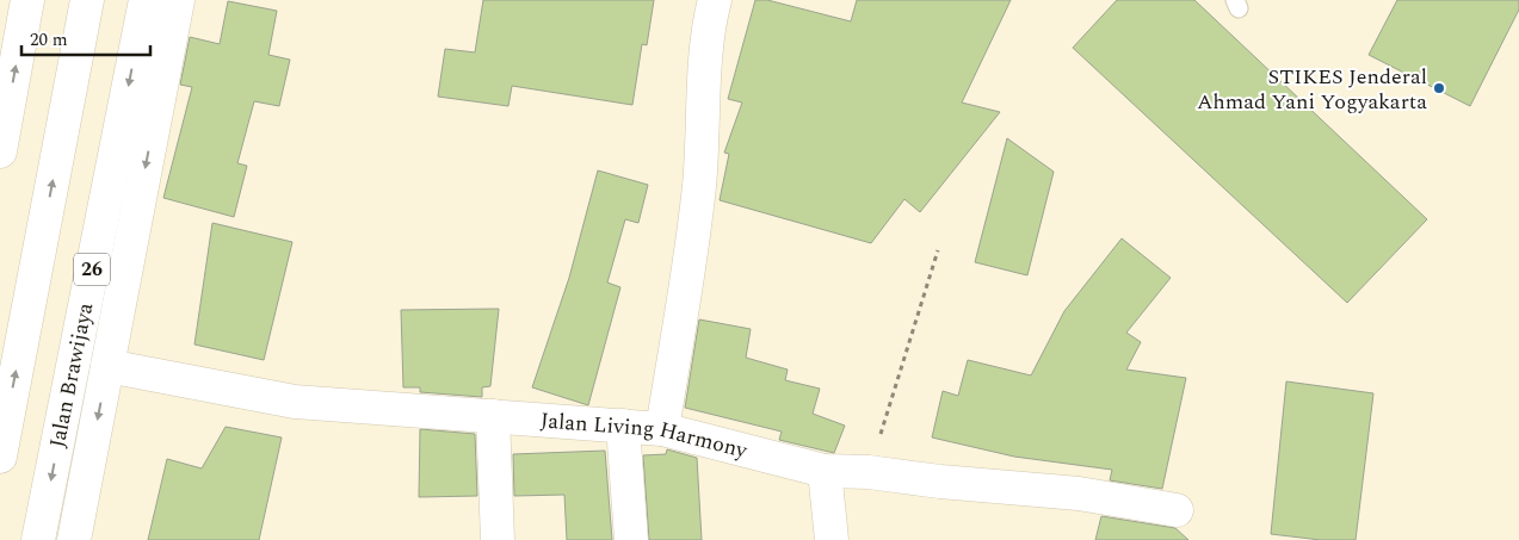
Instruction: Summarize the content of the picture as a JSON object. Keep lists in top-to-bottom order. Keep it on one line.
{"streets":{"main road":["26","Jalan Brawijaya","Jalan Living Harmony"]},"places":["STIKES Jenderal Ahmad Yani Yogyakarta"],"scale_bar":"20 m"}
